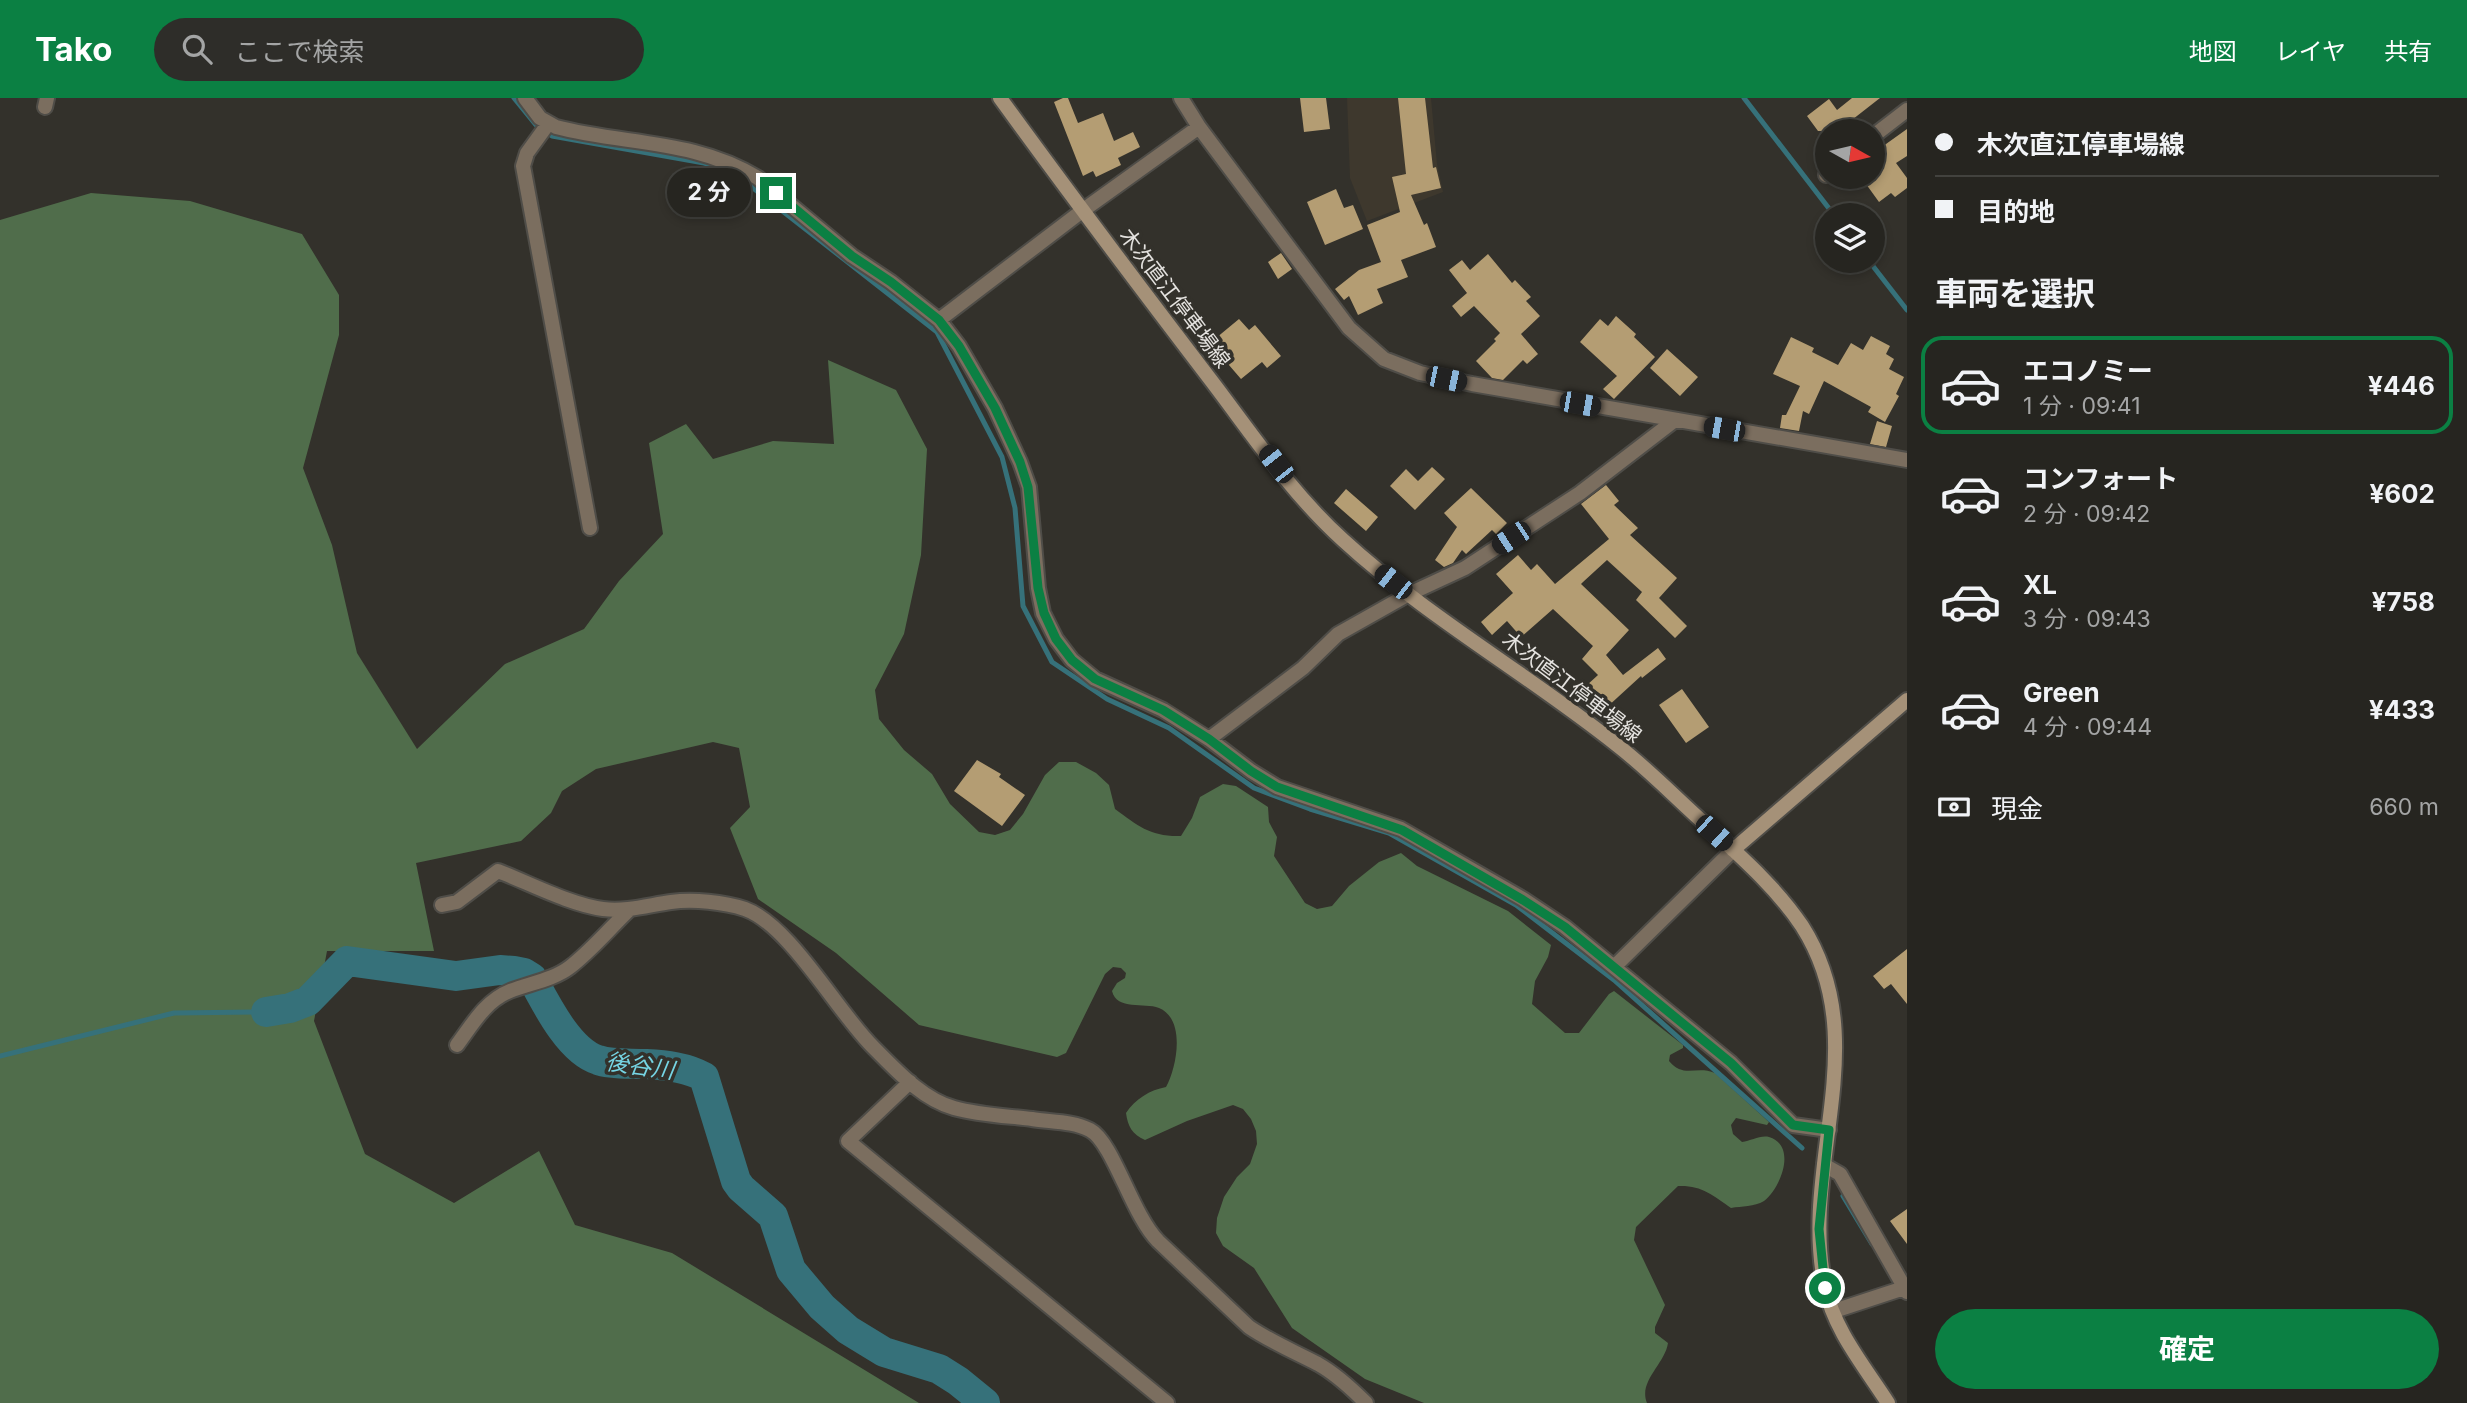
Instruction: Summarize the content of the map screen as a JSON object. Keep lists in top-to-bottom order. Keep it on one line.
{"streets":{"main road":["木次直江停車場線"]},"water":["後谷川"],"north":"right","page":{"header":"Tako","search":"ここで検索","nav":["地図","レイヤ","共有"],"banner":["木次直江停車場線","目的地"],"bubble":"2 分","heading":"車両を選択","list":[{"name":"エコノミー","note":"1 分 · 09:41","value":"¥446"},{"name":"コンフォート","note":"2 分 · 09:42","value":"¥602"},{"name":"XL","note":"3 分 · 09:43","value":"¥758"},{"name":"Green","note":"4 分 · 09:44","value":"¥433"}],"pay":["現金","660 m"],"buttons":"確定"}}
